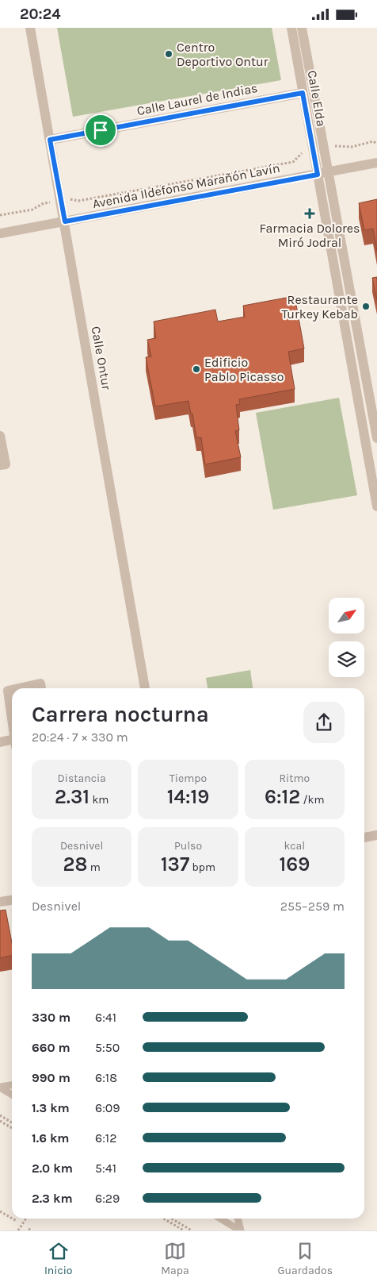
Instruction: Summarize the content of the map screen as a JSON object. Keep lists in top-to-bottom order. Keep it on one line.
{"streets":{"street":["Calle Elda","Calle Laurel de Indias","Avenida Ildefonso Marañón Lavín","Calle Ontur"]},"crossings":[["Calle Elda","Calle Laurel de Indias"],["Calle Elda","Avenida Ildefonso Marañón Lavín"],["Calle Laurel de Indias","Calle Ontur"],["Avenida Ildefonso Marañón Lavín","Calle Ontur"]],"places":{"other":["Centro Deportivo Ontur","Restaurante Turkey Kebab","Edificio Pablo Picasso"],"health":["Farmacia Dolores Miró Jodral"]},"north":"top right","page":{"status":"20:24","heading":["Carrera nocturna","20:24 · 7 × 330 m"],"stats":[["Distancia","2.31 km"],["Tiempo","14:19"],["Ritmo","6:12 /km"],["Desnivel","28 m"],["Pulso","137 bpm"],["kcal","169"]],"chart":["Desnivel","255–259 m"],"list":[{"name":"330 m","note":"6:41"},{"name":"660 m","note":"5:50"},{"name":"990 m","note":"6:18"},{"name":"1.3 km","note":"6:09"},{"name":"1.6 km","note":"6:12"},{"name":"2.0 km","note":"5:41"},{"name":"2.3 km","note":"6:29"}],"tabs":["Inicio","Mapa","Guardados"]}}
